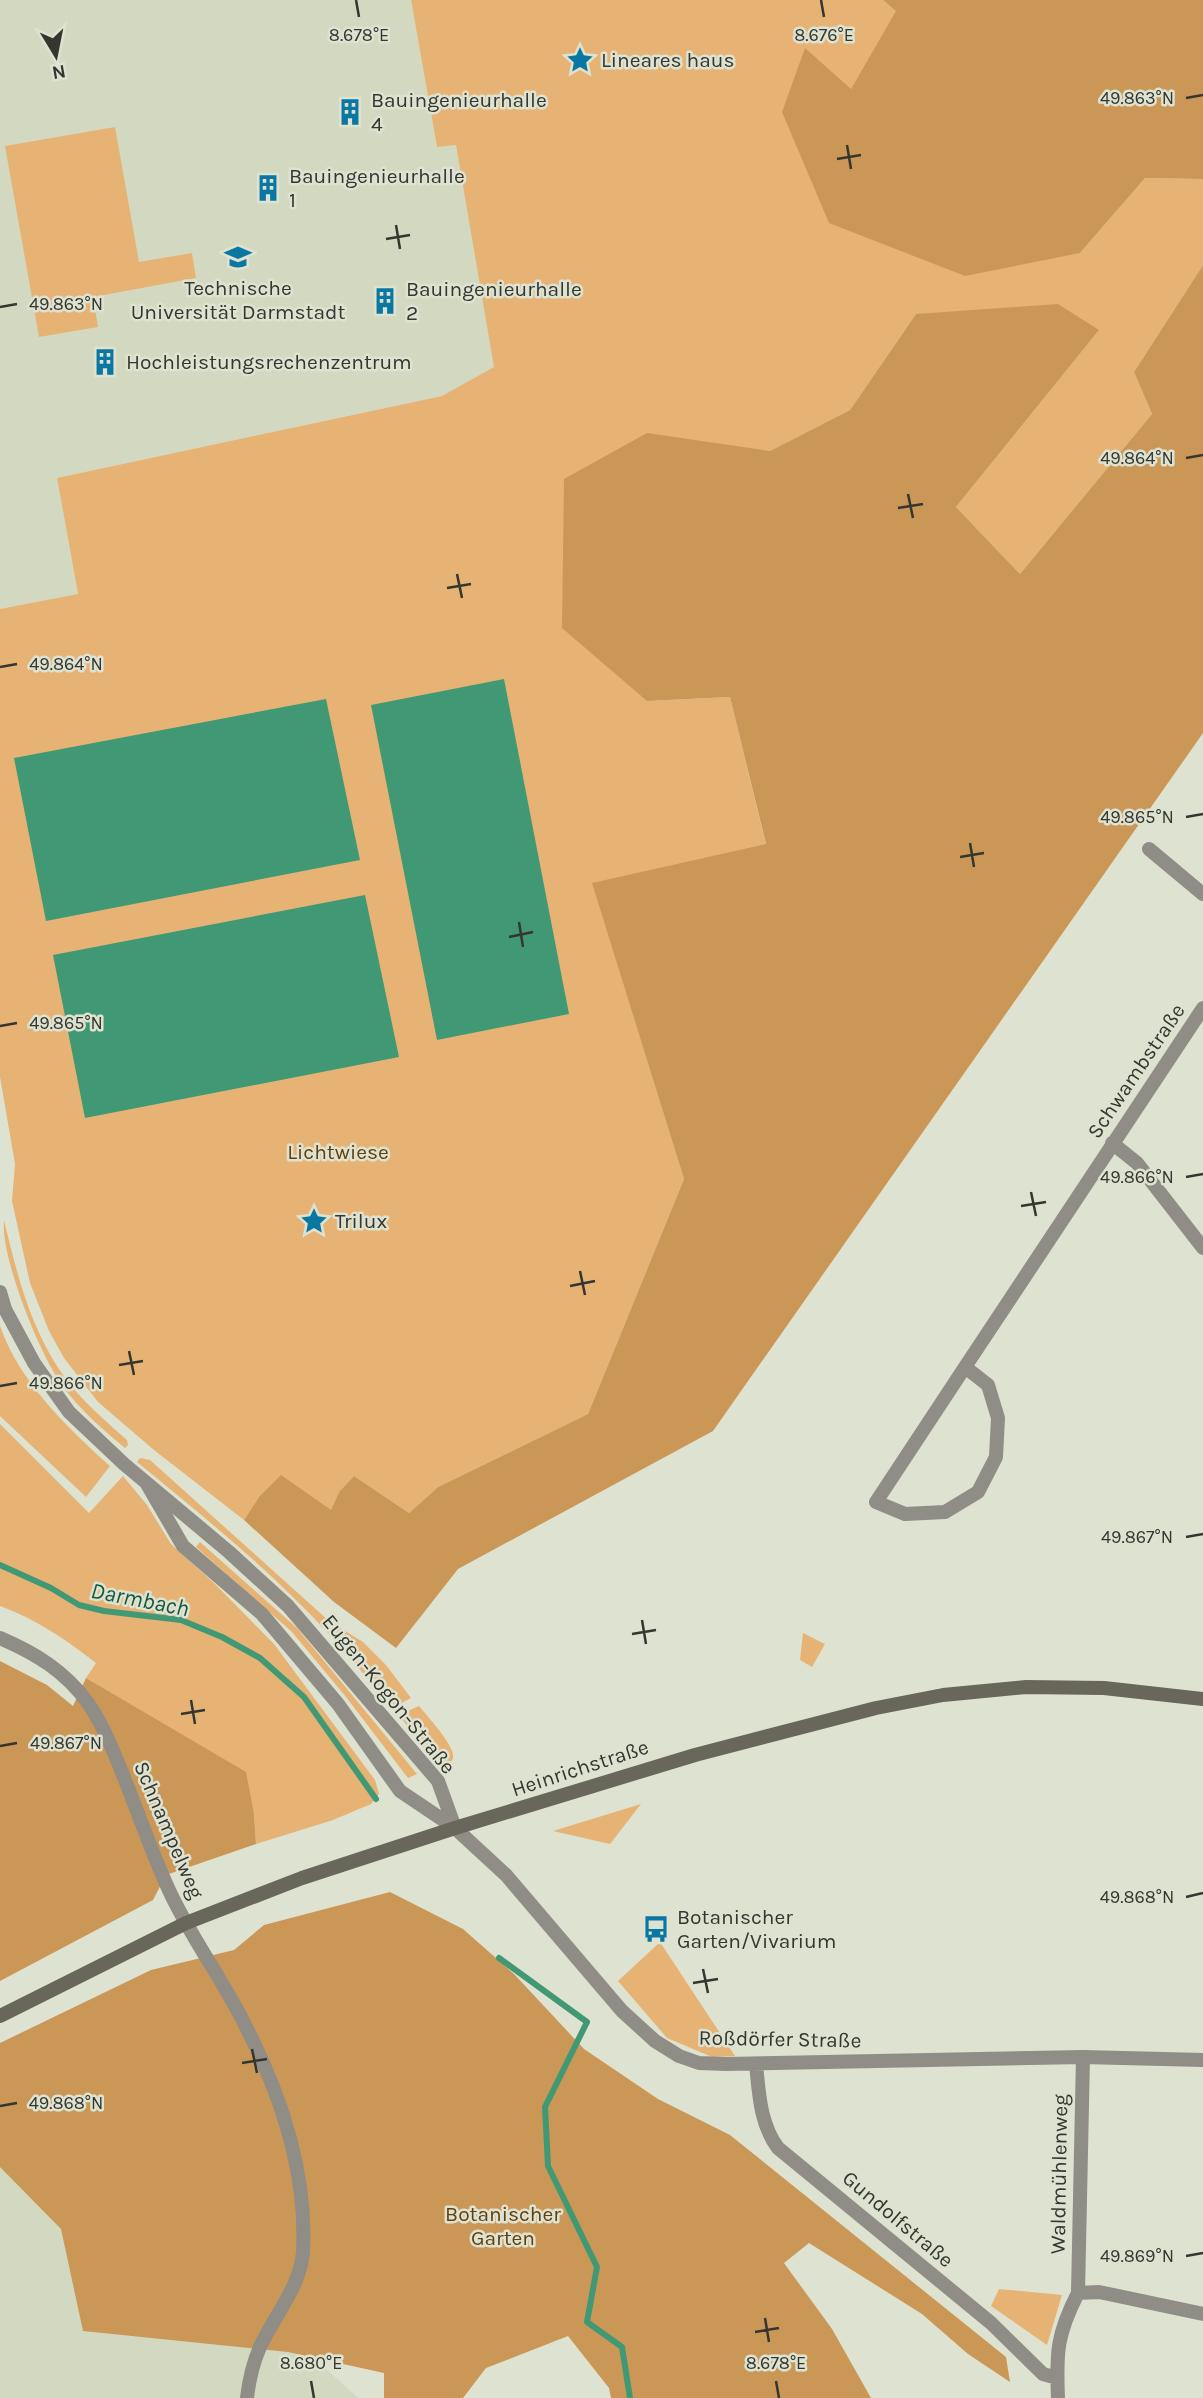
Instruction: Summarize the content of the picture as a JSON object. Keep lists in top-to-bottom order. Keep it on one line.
{"streets":{"main road":["Heinrichstraße"],"street":["Schwambstraße","Eugen-Kogon-Straße","Schnampelweg","Roßdörfer Straße","Waldmühlenweg","Gundolfstraße"]},"crossings":[["Eugen-Kogon-Straße","Heinrichstraße"],["Eugen-Kogon-Straße","Roßdörfer Straße"],["Heinrichstraße","Schnampelweg"],["Heinrichstraße","Roßdörfer Straße"],["Roßdörfer Straße","Waldmühlenweg"],["Roßdörfer Straße","Gundolfstraße"]],"water":["Darmbach"],"parks":["Lichtwiese","Botanischer Garten"],"places":{"place":["Lineares haus","Trilux"],"building":["Bauingenieurhalle 4","Bauingenieurhalle 1","Bauingenieurhalle 2","Hochleistungsrechenzentrum"],"school or university":["Technische Universität Darmstadt"],"bus stop":["Botanischer Garten/Vivarium"]},"north":"bottom","coordinates":["8.678°E","8.676°E","49.863°N","49.864°N","49.865°N","49.866°N","49.867°N","49.868°N","49.869°N","8.680°E"]}
